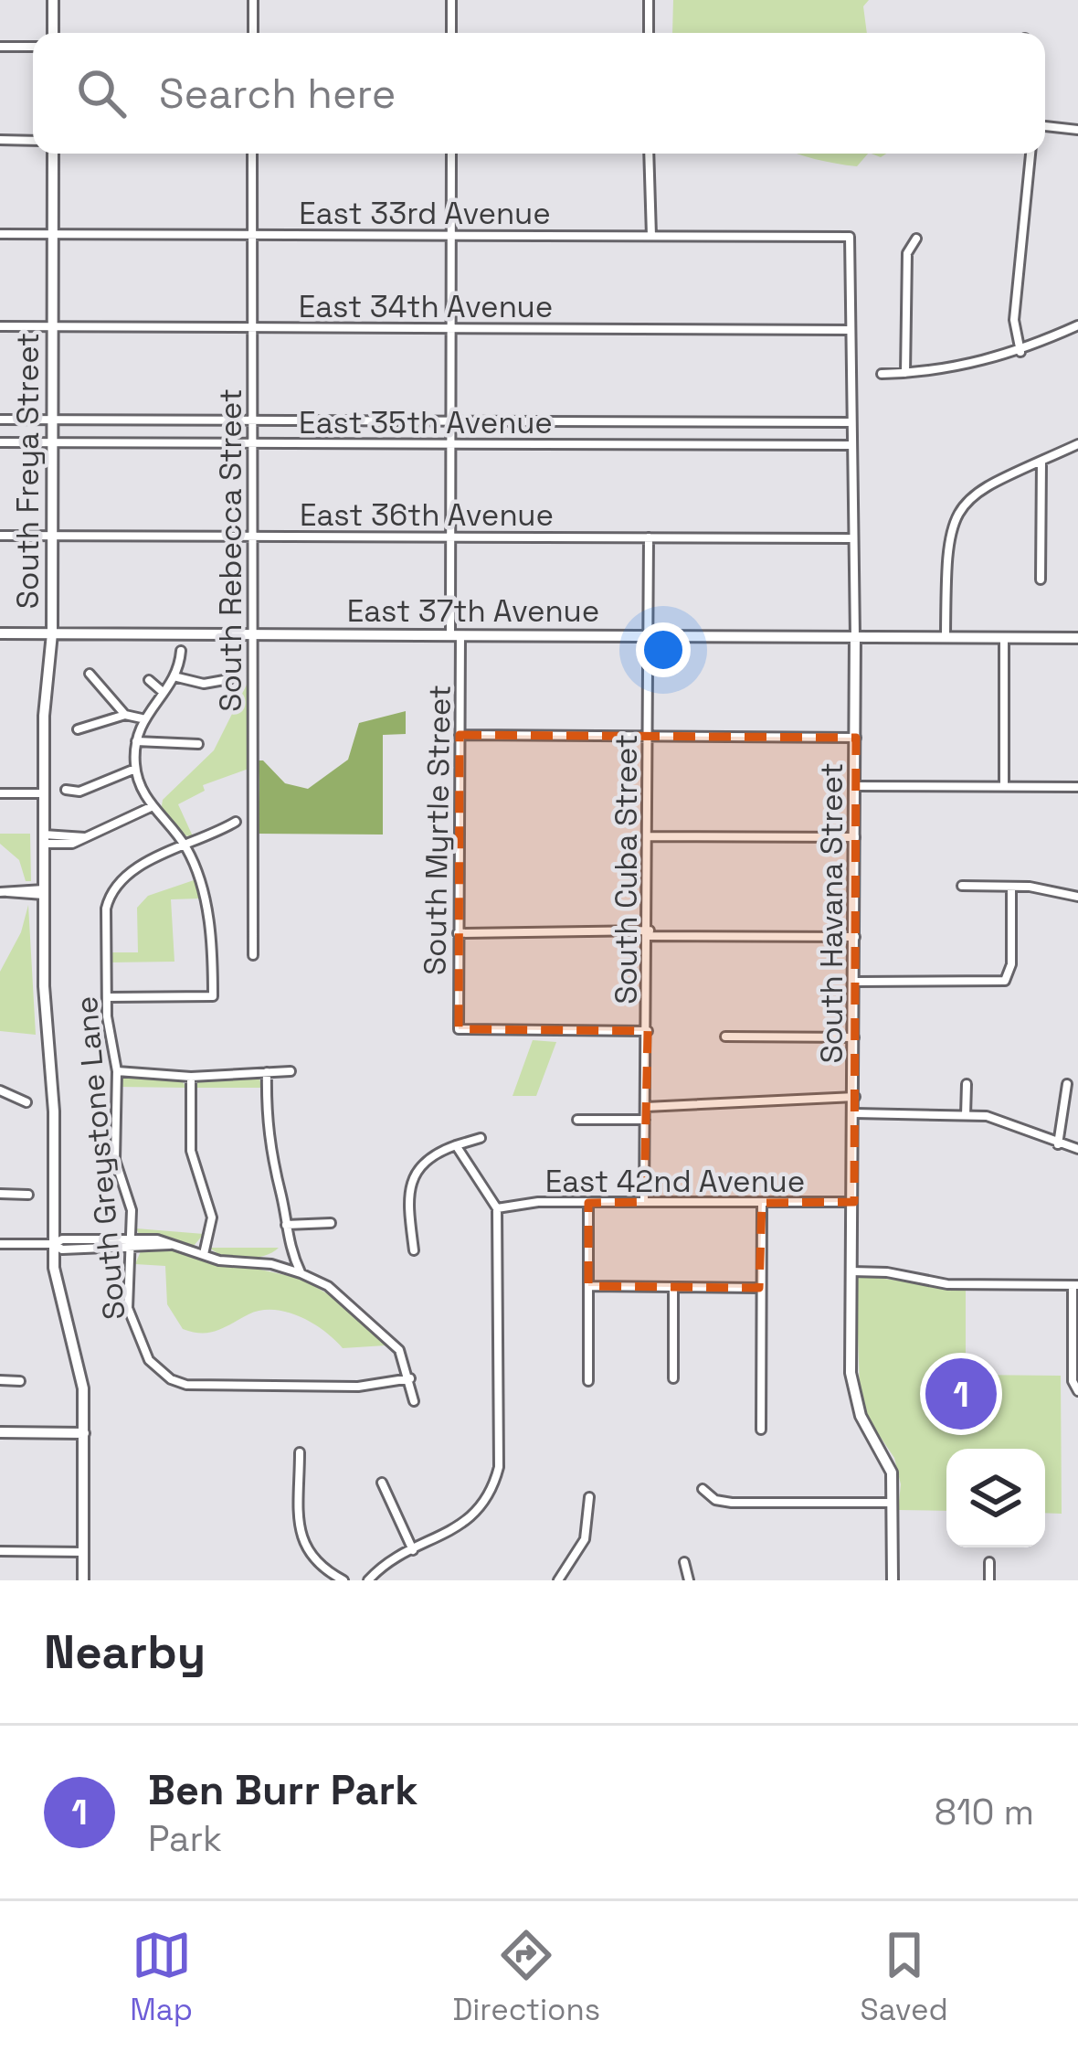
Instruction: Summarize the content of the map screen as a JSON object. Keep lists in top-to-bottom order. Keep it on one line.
{"streets":{"street":["East 33rd Avenue","East 34th Avenue","East 35th Avenue","South Freya Street","East 36th Avenue","South Rebecca Street","East 37th Avenue","South Myrtle Street","South Cuba Street","South Havana Street","South Greystone Lane","East 42nd Avenue"]},"crossings":[["East 33rd Avenue","South Freya Street"],["East 33rd Avenue","South Rebecca Street"],["East 33rd Avenue","South Myrtle Street"],["East 33rd Avenue","South Havana Street"],["East 34th Avenue","South Freya Street"],["East 34th Avenue","South Rebecca Street"],["East 34th Avenue","South Myrtle Street"],["East 34th Avenue","South Havana Street"],["East 35th Avenue","South Freya Street"],["East 35th Avenue","South Rebecca Street"],["East 35th Avenue","South Myrtle Street"],["East 35th Avenue","South Havana Street"],["South Freya Street","East 36th Avenue"],["South Freya Street","East 37th Avenue"],["East 36th Avenue","South Rebecca Street"],["East 36th Avenue","South Myrtle Street"],["East 36th Avenue","South Cuba Street"],["East 36th Avenue","South Havana Street"],["South Rebecca Street","East 37th Avenue"],["East 37th Avenue","South Myrtle Street"],["East 37th Avenue","South Cuba Street"],["East 37th Avenue","South Havana Street"],["South Myrtle Street","South Cuba Street"],["South Cuba Street","East 42nd Avenue"],["South Havana Street","East 42nd Avenue"]],"page":{"search":"Search here","pins":"1","heading":"Nearby","list":[{"mark":"1","name":"Ben Burr Park","note":"Park","value":"810 m"}],"nav":["Map","Directions","Saved"]}}
